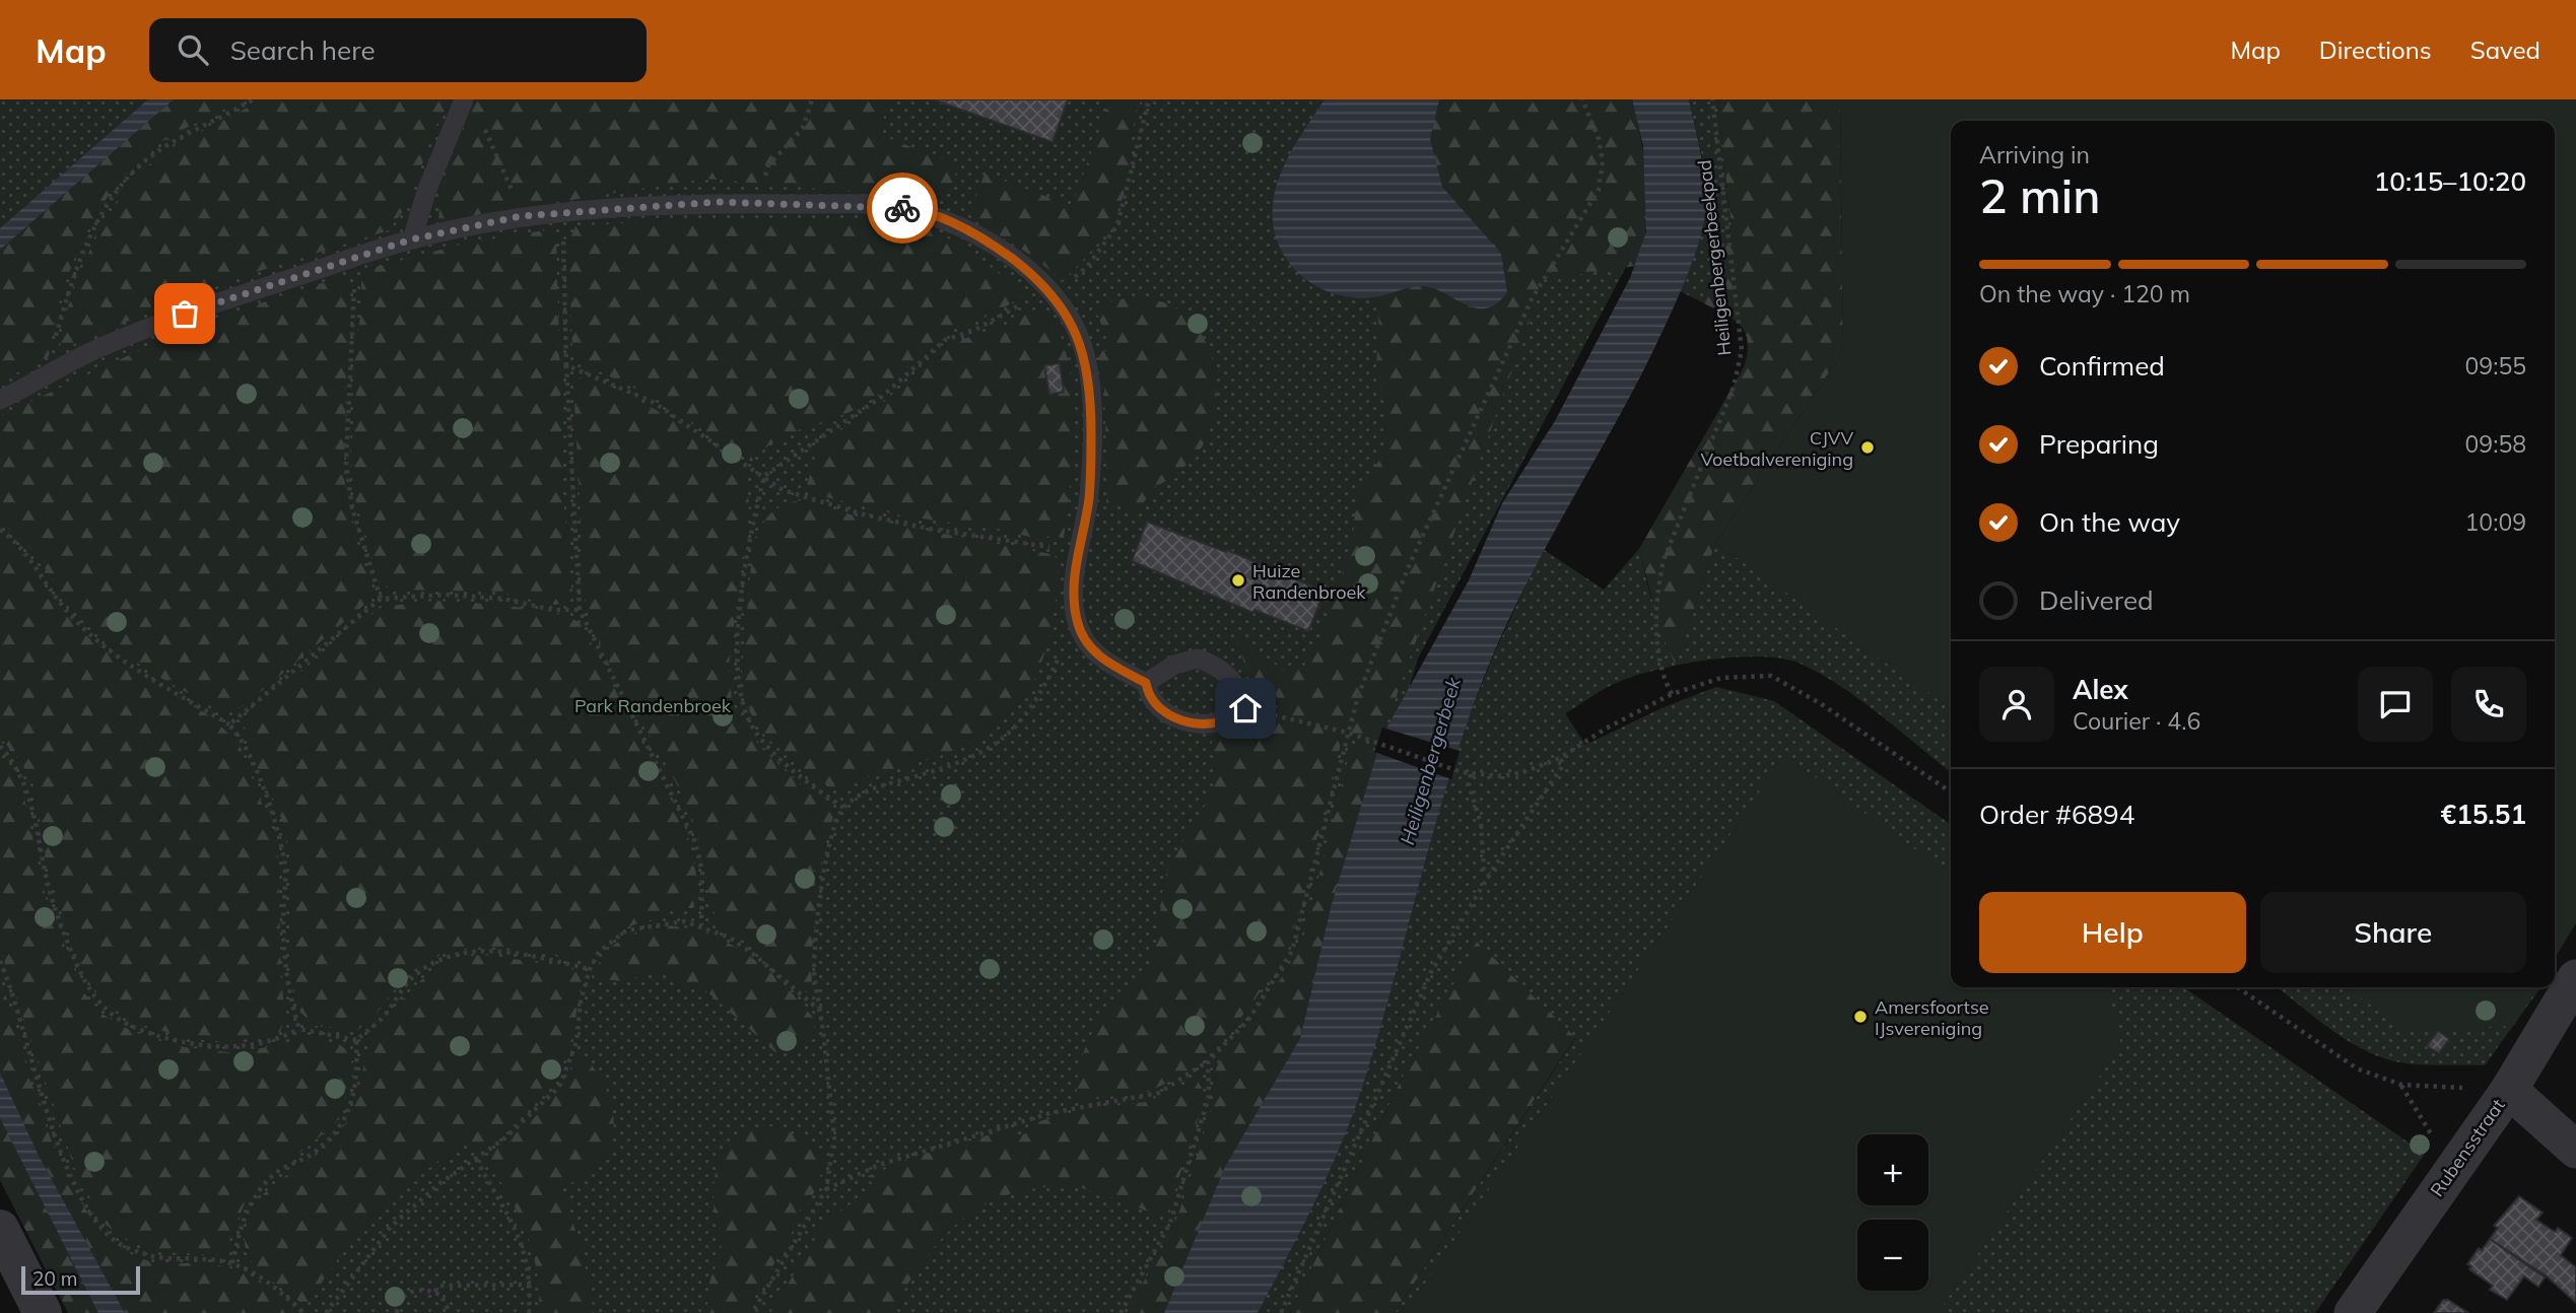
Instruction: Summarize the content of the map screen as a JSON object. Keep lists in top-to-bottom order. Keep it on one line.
{"streets":{"street":["Rubensstraat"],"path":["Heiligenbergerbeekpad"]},"water":["Heiligenbergerbeek"],"parks":["Park Randenbroek"],"places":["CJVV Voetbalvereniging","Huize Randenbroek","Amersfoortse IJsvereniging"],"scale_bar":"20 m","page":{"header":"Map","search":"Search here","nav":["Map","Directions","Saved"],"heading":["2 min","Arriving in","10:15–10:20"],"panel":["Alex","Courier · 4.6","Order #6894","€15.51"],"bar":"On the way · 120 m","list":[["Confirmed","09:55"],["Preparing","09:58"],["On the way","10:09"],"Delivered"],"buttons":["Help","Share"],"map_buttons":["+","−"],"scale":"20 m"}}
